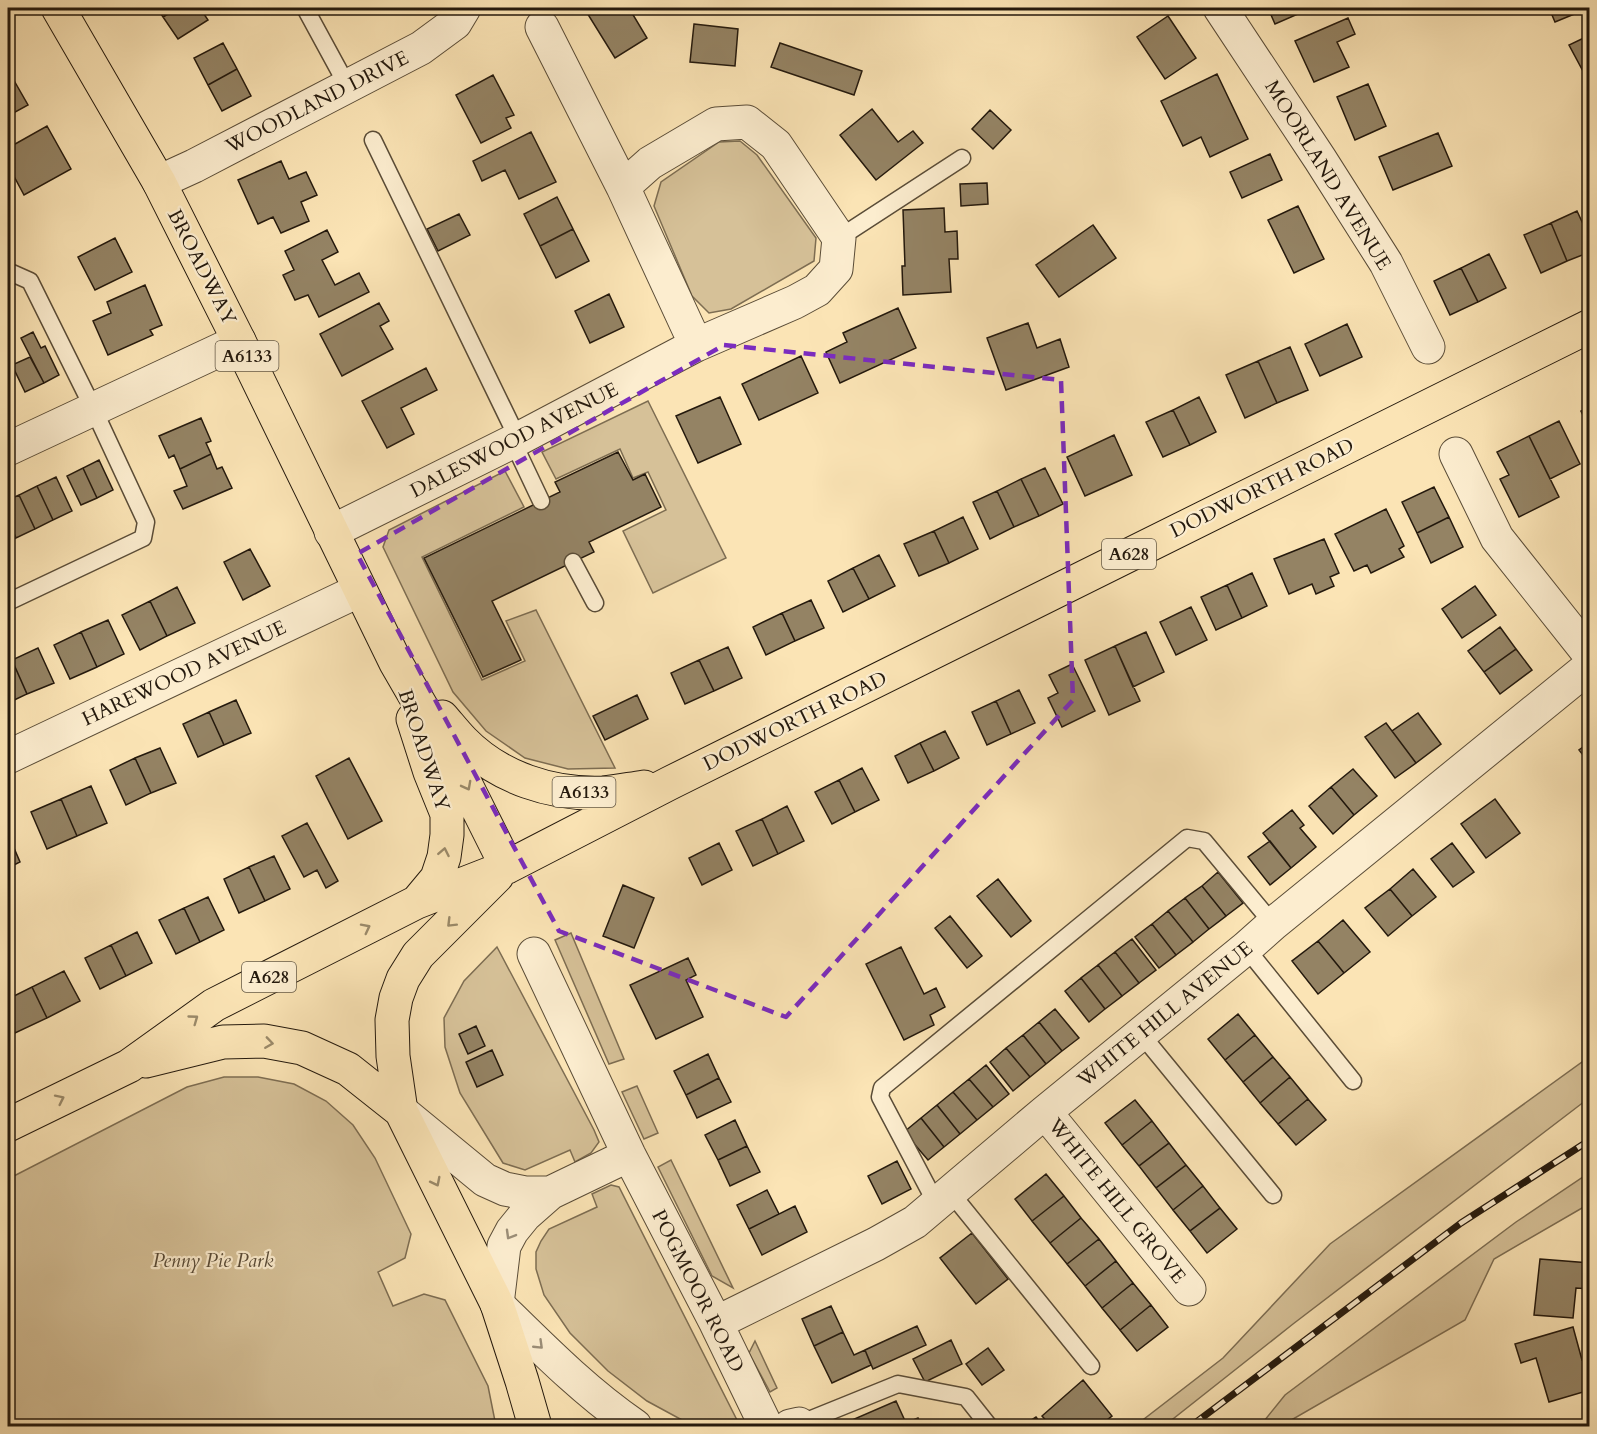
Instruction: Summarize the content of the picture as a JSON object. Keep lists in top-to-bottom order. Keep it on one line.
{"streets":{"highway":["BROADWAY","A6133","DODWORTH ROAD","A628"],"street":["WOODLAND DRIVE","MOORLAND AVENUE","DALESWOOD AVENUE","HAREWOOD AVENUE","WHITE HILL AVENUE","WHITE HILL GROVE","POGMOOR ROAD"]},"crossings":[["WOODLAND DRIVE","BROADWAY"],["BROADWAY","A6133"],["BROADWAY","DALESWOOD AVENUE"],["BROADWAY","DODWORTH ROAD"],["BROADWAY","A628"],["BROADWAY","HAREWOOD AVENUE"],["A6133","DODWORTH ROAD"],["DODWORTH ROAD","A628"],["WHITE HILL AVENUE","WHITE HILL GROVE"],["WHITE HILL AVENUE","POGMOOR ROAD"]],"parks":["Penny Pie Park"]}
